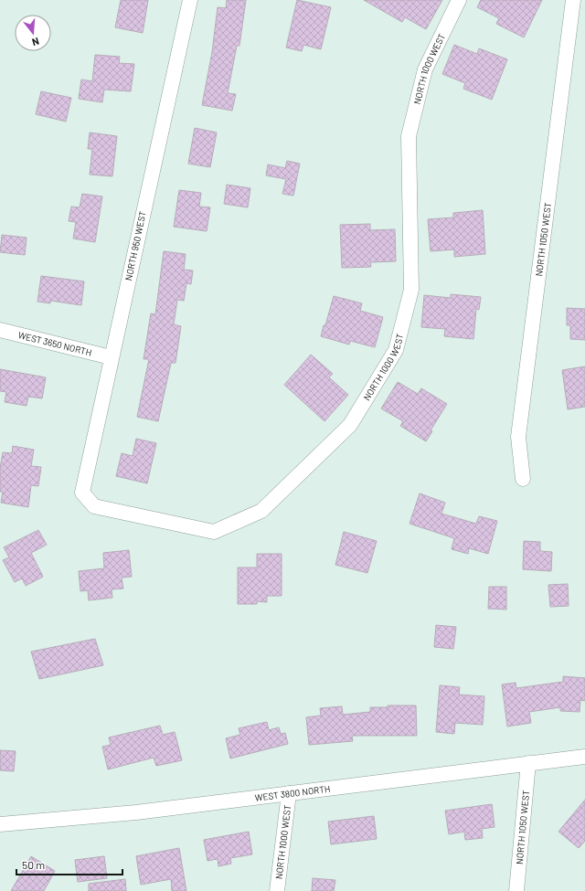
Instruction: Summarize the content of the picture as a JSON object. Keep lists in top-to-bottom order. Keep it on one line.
{"streets":{"street":["NORTH 1000 WEST","NORTH 1050 WEST","NORTH 950 WEST","WEST 3650 NORTH","WEST 3800 NORTH"]},"crossings":[["NORTH 1000 WEST","NORTH 950 WEST"],["NORTH 1000 WEST","WEST 3800 NORTH"],["NORTH 1050 WEST","WEST 3800 NORTH"],["NORTH 950 WEST","WEST 3650 NORTH"]],"scale_bar":"50 m","north":"bottom"}
